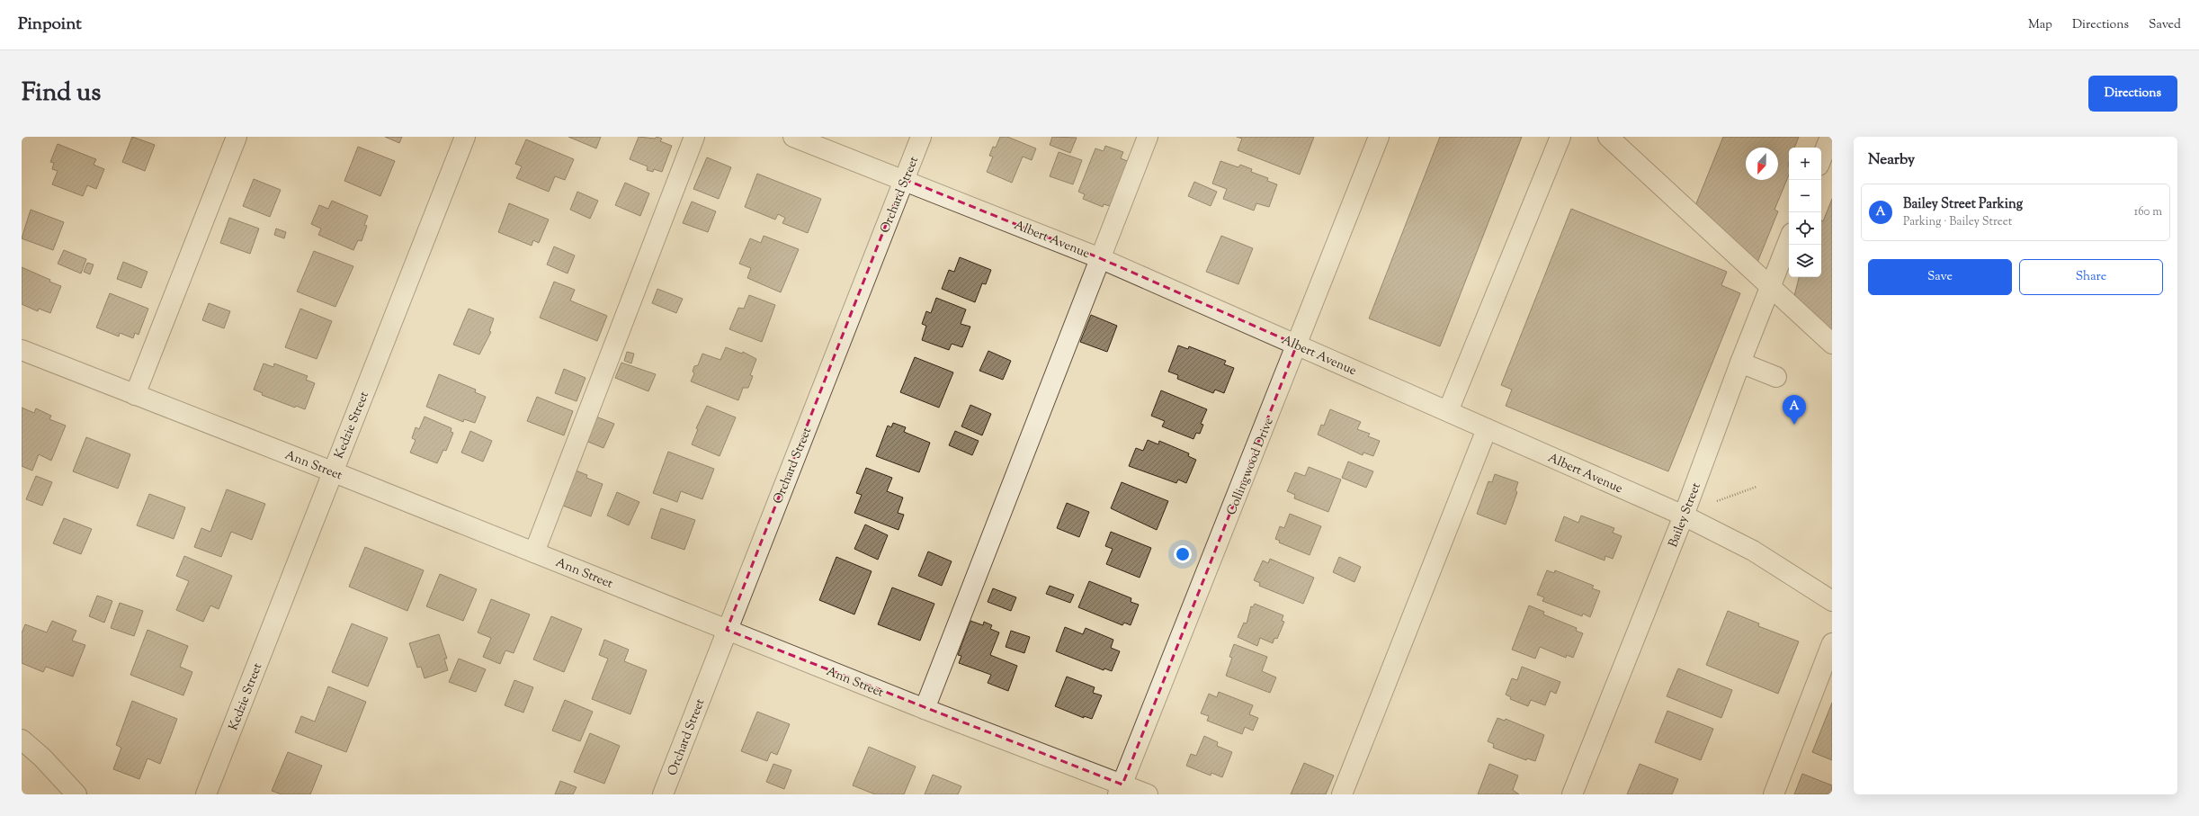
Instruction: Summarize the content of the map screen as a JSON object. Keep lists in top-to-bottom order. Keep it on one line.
{"streets":{"street":["Orchard Street","Albert Avenue","Kedzie Street","Ann Street","Collingwood Drive","Bailey Street"]},"crossings":[["Orchard Street","Albert Avenue"],["Orchard Street","Ann Street"],["Albert Avenue","Collingwood Drive"],["Albert Avenue","Bailey Street"],["Kedzie Street","Ann Street"],["Ann Street","Collingwood Drive"]],"north":"bottom","page":{"header":"Pinpoint","nav":["Map","Directions","Saved"],"title":"Find us","buttons":["Directions",["Save","Share"]],"heading":"Nearby","map_buttons":["+","−"],"list":[{"mark":"A","name":"Bailey Street Parking","note":"Parking · Bailey Street","value":"160 m"}],"pins":"A"}}
